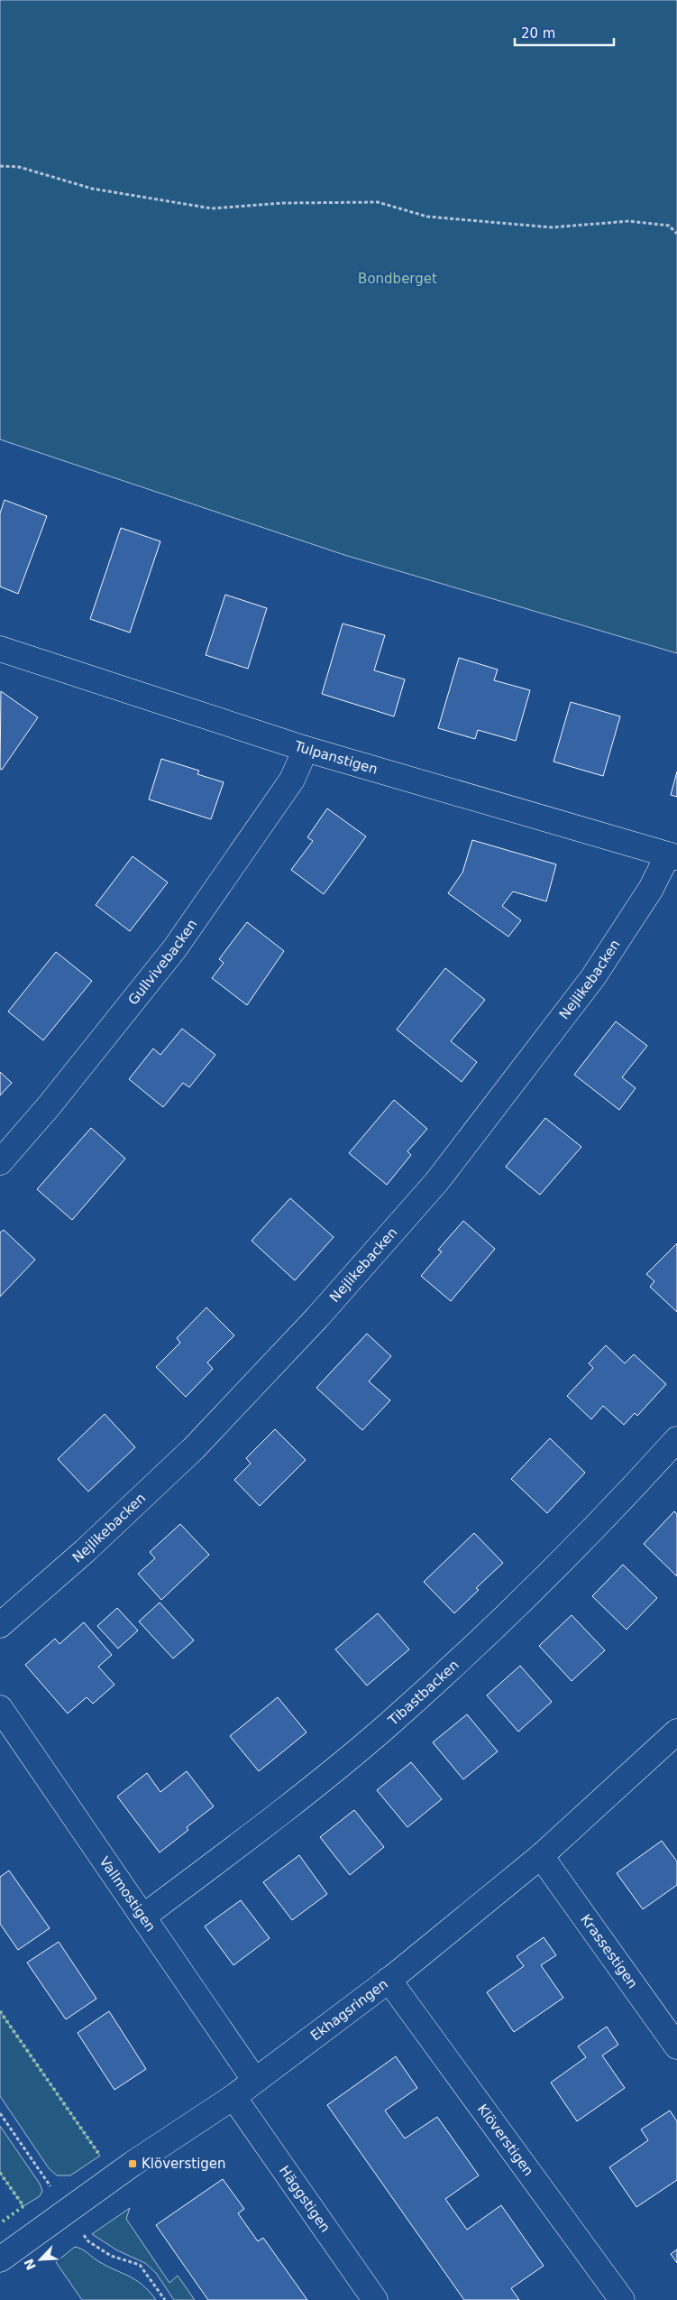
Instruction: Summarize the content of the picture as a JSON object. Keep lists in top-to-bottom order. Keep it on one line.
{"streets":{"street":["Tulpanstigen","Gullvivebacken","Nejlikebacken","Tibastbacken","Vallmostigen","Krassestigen","Ekhagsringen","Klöverstigen","Häggstigen"]},"crossings":[["Tulpanstigen","Gullvivebacken"],["Tulpanstigen","Nejlikebacken"],["Tibastbacken","Vallmostigen"],["Vallmostigen","Ekhagsringen"],["Krassestigen","Ekhagsringen"],["Ekhagsringen","Klöverstigen"],["Ekhagsringen","Häggstigen"]],"parks":["Bondberget"],"places":{"transit":["Klöverstigen"]},"scale_bar":"20 m","north":"bottom left"}
